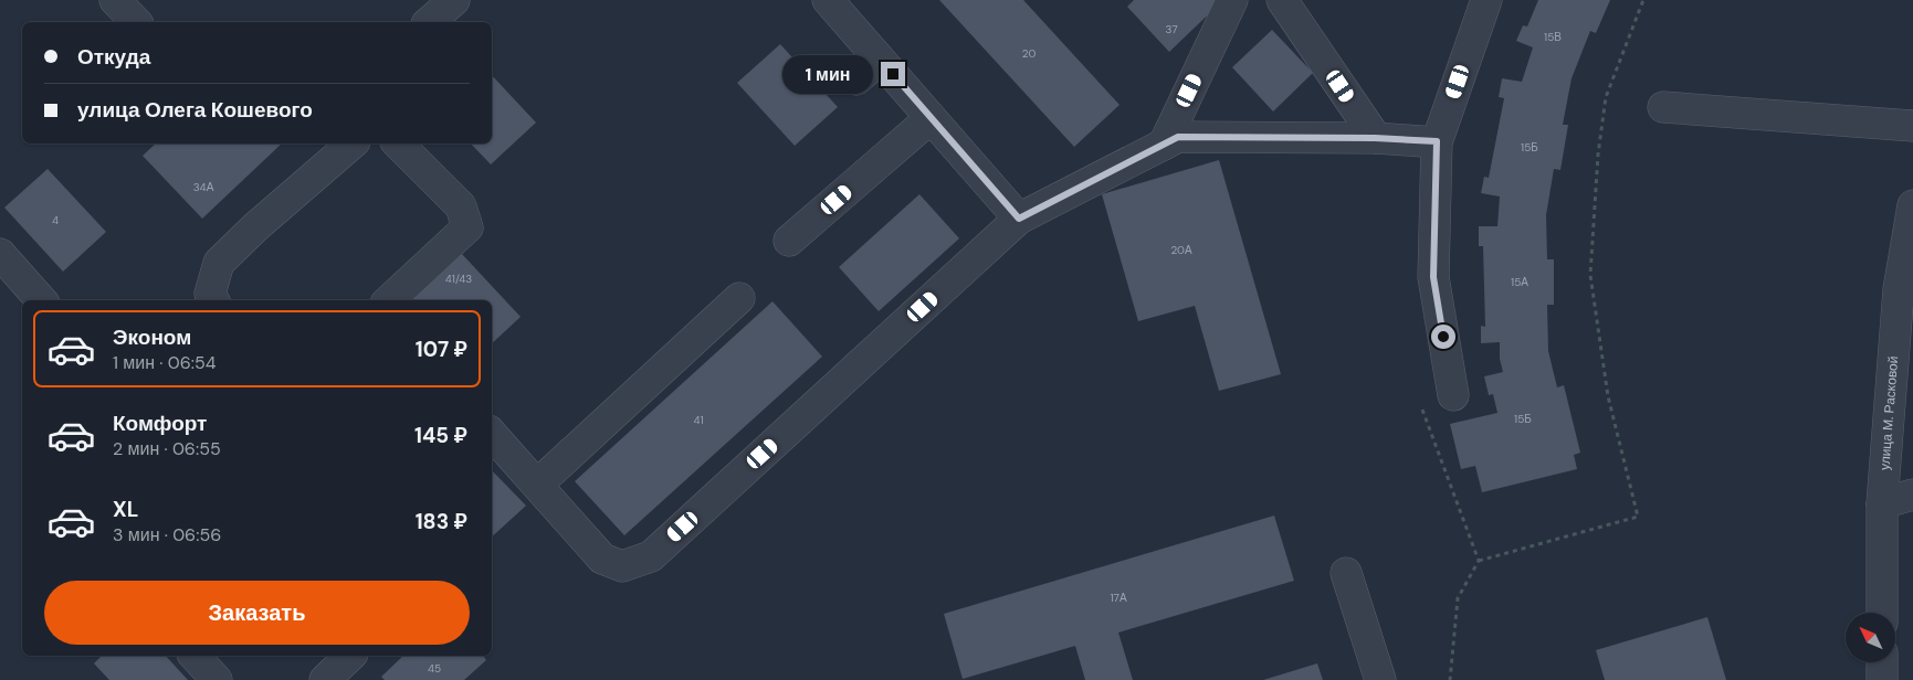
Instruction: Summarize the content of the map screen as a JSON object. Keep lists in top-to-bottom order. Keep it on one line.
{"streets":{"street":["улица М. Расковой"]},"house_numbers":["37","15В","20","15Б","34А","4","20А","41/43","15А","15Б","41","17А","45"],"north":"top left","page":{"banner":["Откуда","улица Олега Кошевого"],"bubble":"1 мин","list":[{"name":"Эконом","note":"1 мин · 06:54","value":"107 ₽"},{"name":"Комфорт","note":"2 мин · 06:55","value":"145 ₽"},{"name":"XL","note":"3 мин · 06:56","value":"183 ₽"}],"buttons":"Заказать"}}
